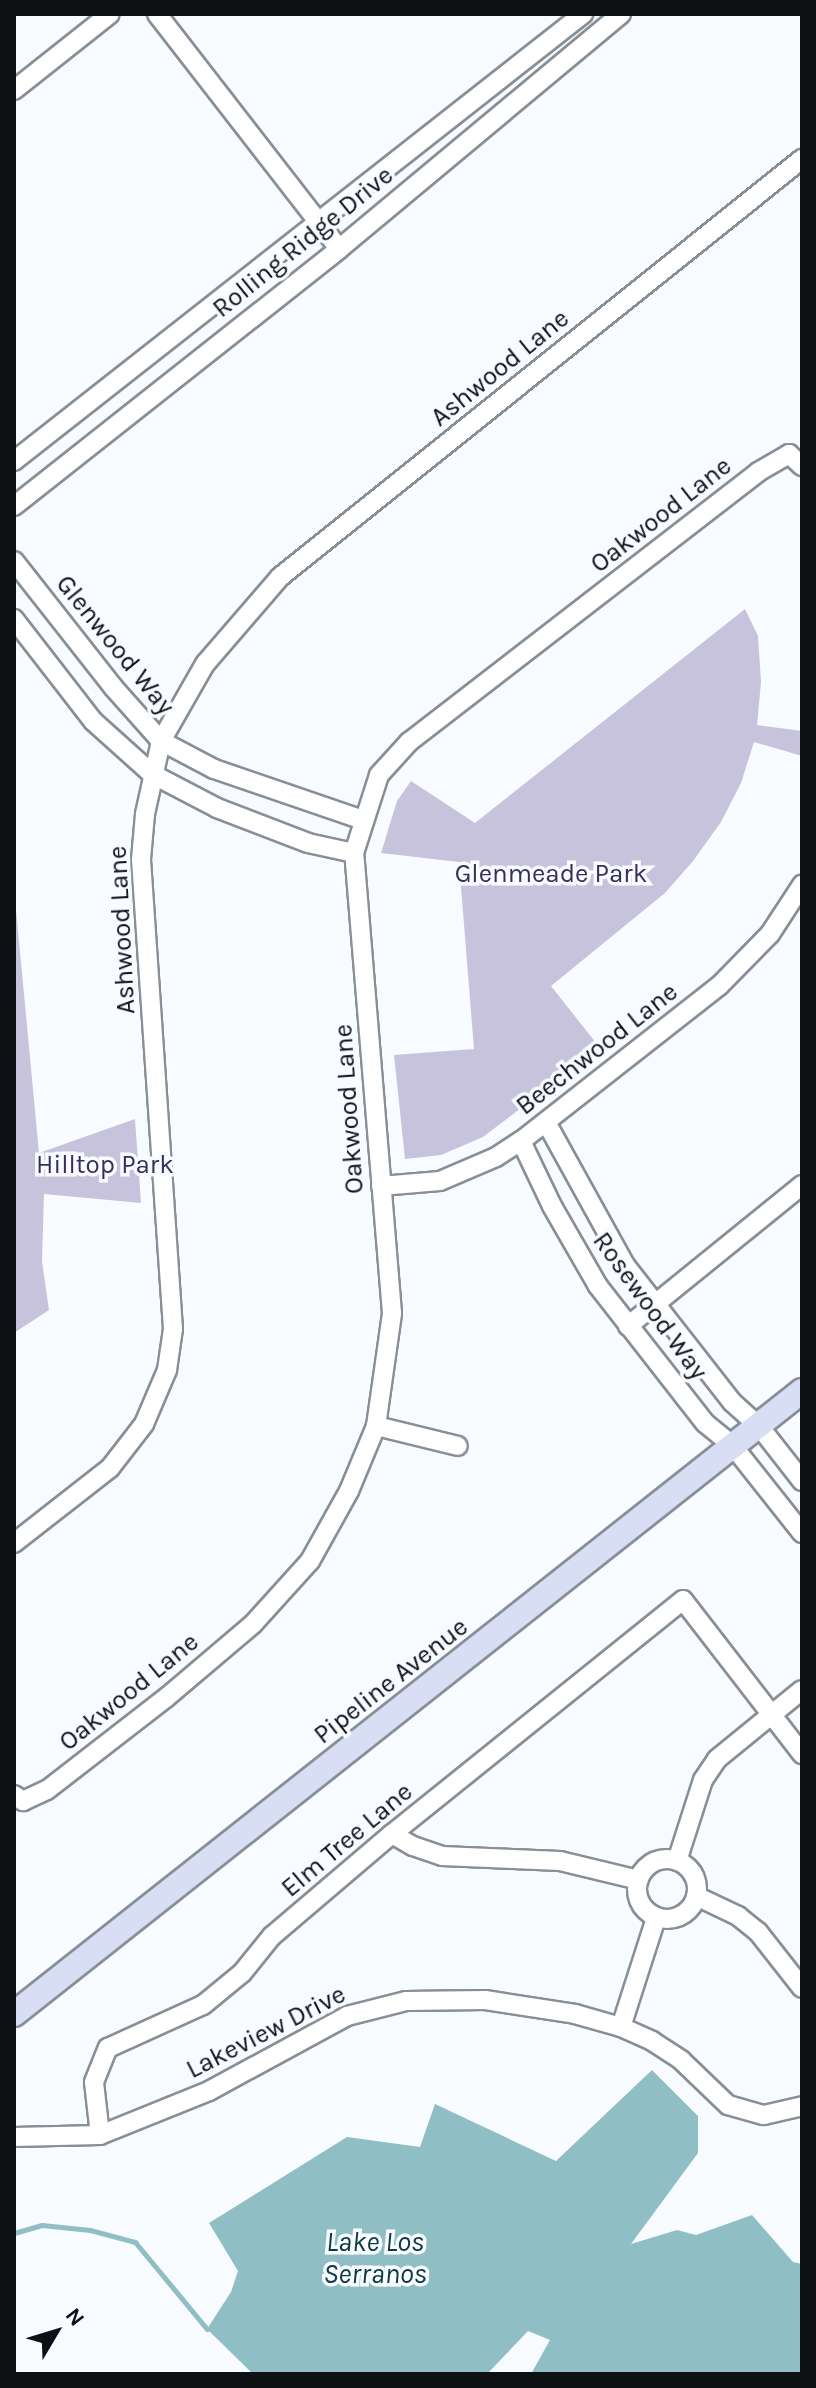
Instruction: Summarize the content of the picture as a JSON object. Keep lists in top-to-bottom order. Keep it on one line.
{"streets":{"main road":["Pipeline Avenue"],"street":["Rolling Ridge Drive","Ashwood Lane","Oakwood Lane","Glenwood Way","Beechwood Lane","Rosewood Way","Elm Tree Lane","Lakeview Drive"]},"crossings":[["Ashwood Lane","Glenwood Way"],["Oakwood Lane","Glenwood Way"],["Oakwood Lane","Beechwood Lane"],["Beechwood Lane","Rosewood Way"],["Rosewood Way","Pipeline Avenue"],["Elm Tree Lane","Lakeview Drive"]],"water":["Lake Los Serranos"],"parks":["Glenmeade Park","Hilltop Park"],"north":"top right"}
